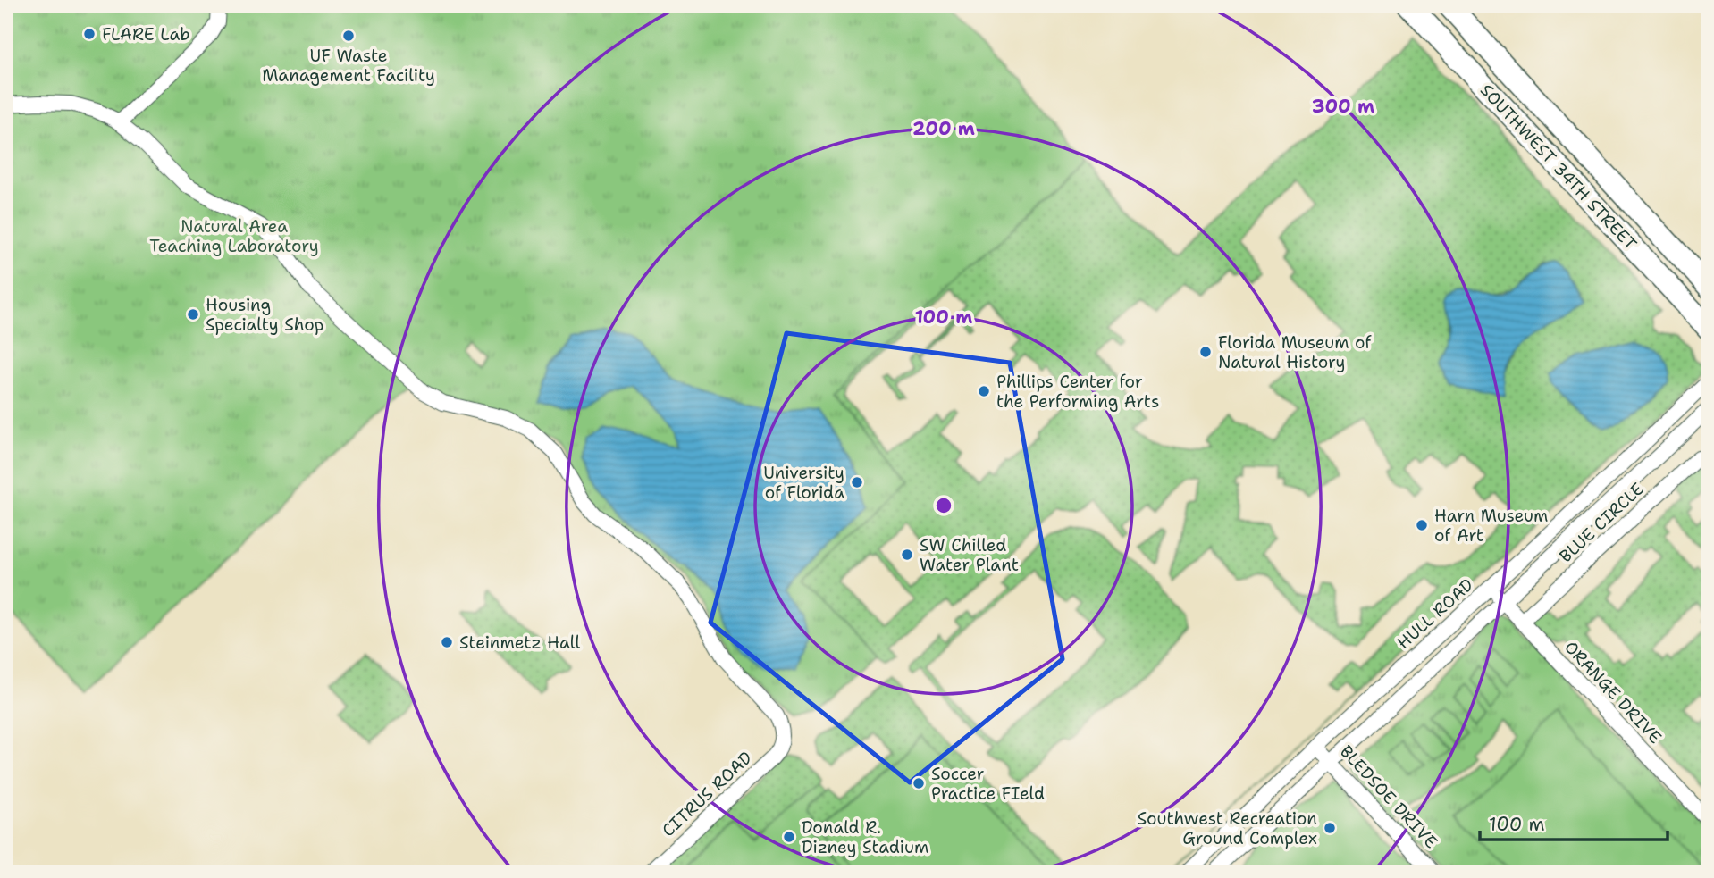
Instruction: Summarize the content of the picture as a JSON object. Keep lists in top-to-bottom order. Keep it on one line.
{"streets":{"main road":["SOUTHWEST 34TH STREET"],"street":["BLUE CIRCLE","HULL ROAD","ORANGE DRIVE","CITRUS ROAD","BLEDSOE DRIVE"]},"crossings":[["BLUE CIRCLE","ORANGE DRIVE"],["HULL ROAD","ORANGE DRIVE"],["HULL ROAD","BLEDSOE DRIVE"]],"parks":["Natural Area Teaching Laboratory"],"places":["FLARE Lab","UF Waste Management Facility","Housing Specialty Shop","Florida Museum of Natural History","Phillips Center for the Performing Arts","University of Florida","Harn Museum of Art","SW Chilled Water Plant","Steinmetz Hall","Soccer Practice FIeld","Southwest Recreation Ground Complex","Donald R. Dizney Stadium"],"scale_bar":"100 m","rings":["300 m","200 m","100 m"]}
